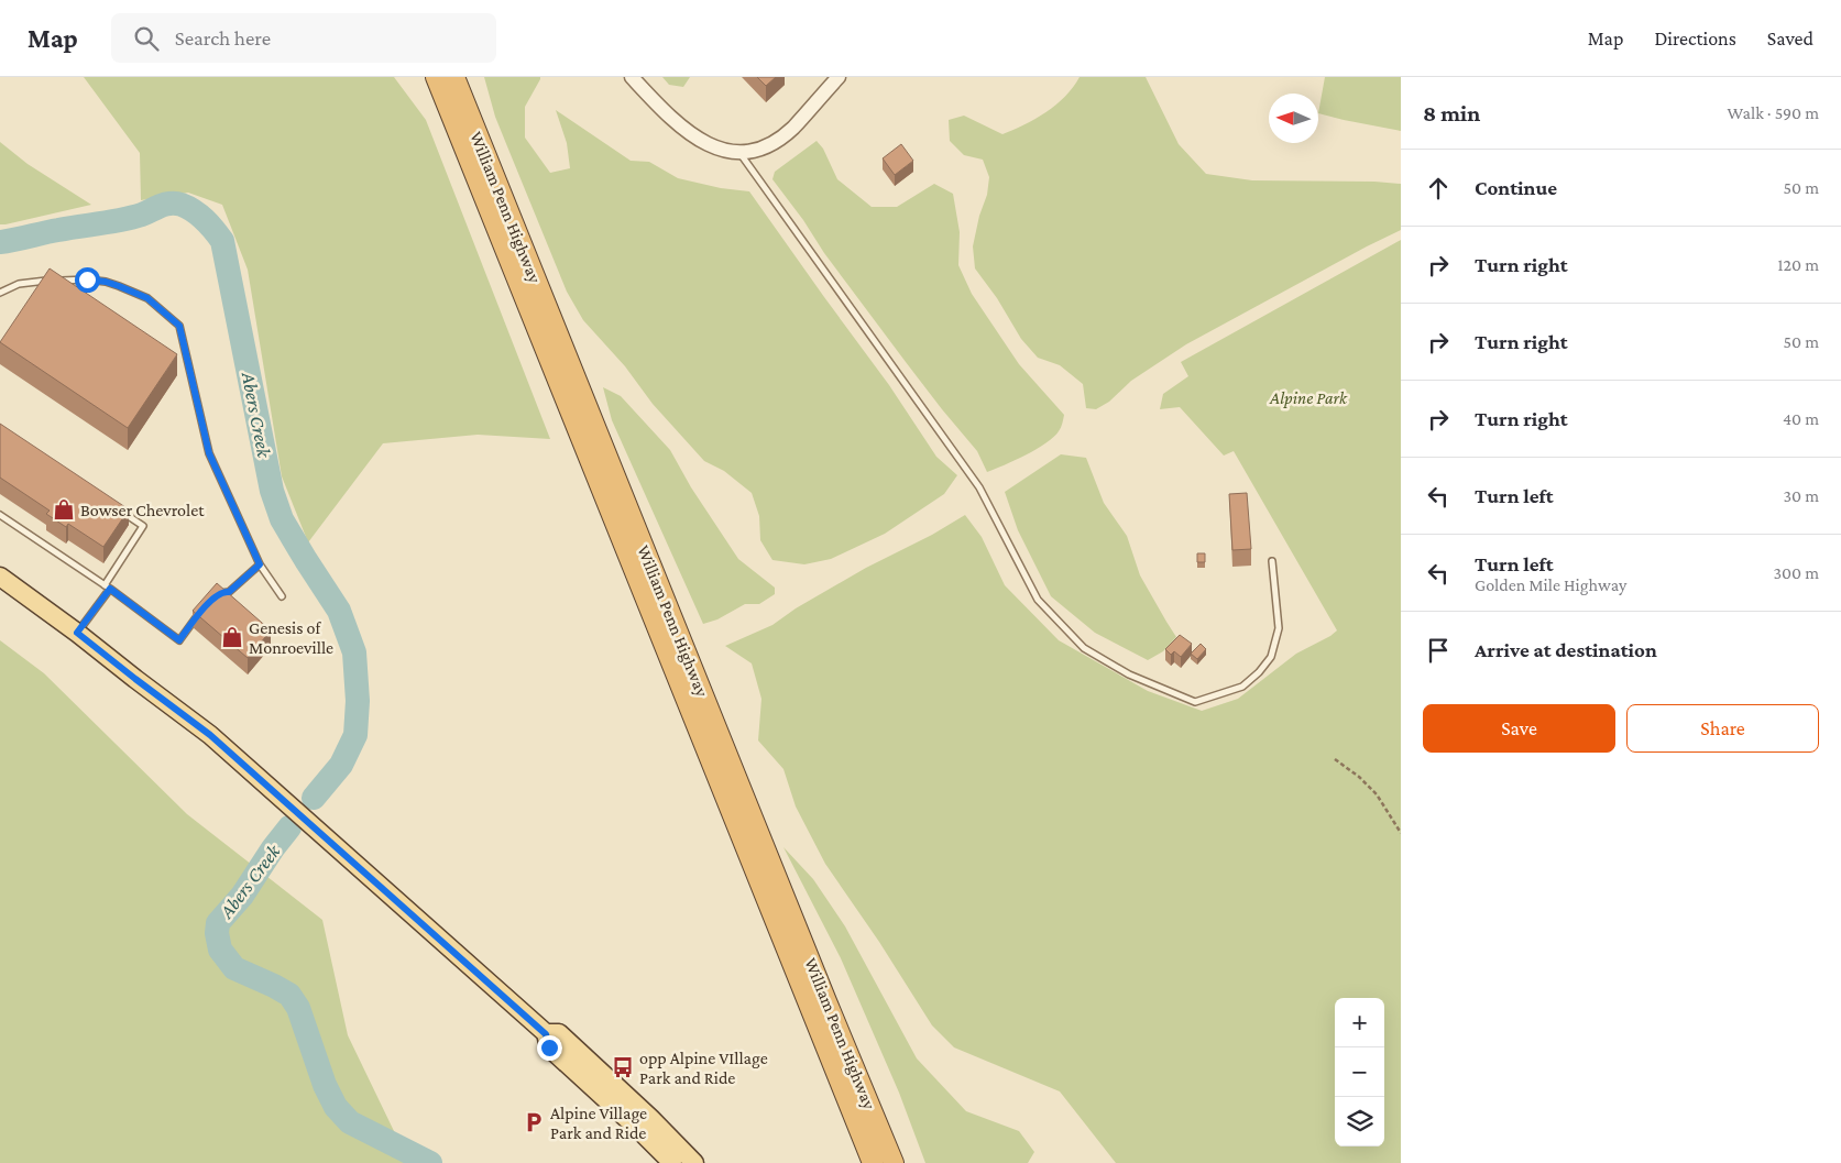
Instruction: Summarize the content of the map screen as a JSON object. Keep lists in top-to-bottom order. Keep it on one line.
{"streets":{"highway":["William Penn Highway"]},"water":["Abers Creek"],"parks":["Alpine Park"],"places":{"shop":["Bowser Chevrolet","Genesis of Monroeville"],"bus stop":["opp Alpine VIllage Park and Ride"],"parking":["Alpine Village Park and Ride"]},"north":"left","page":{"header":"Map","search":"Search here","nav":["Map","Directions","Saved"],"heading":["8 min","Walk · 590 m"],"list":[["Continue","50 m"],["Turn right","120 m"],["Turn right","50 m"],["Turn right","40 m"],["Turn left","30 m"],["Turn left","Golden Mile Highway","300 m"],"Arrive at destination"],"buttons":["Save","Share"],"map_buttons":["+","−"]}}
